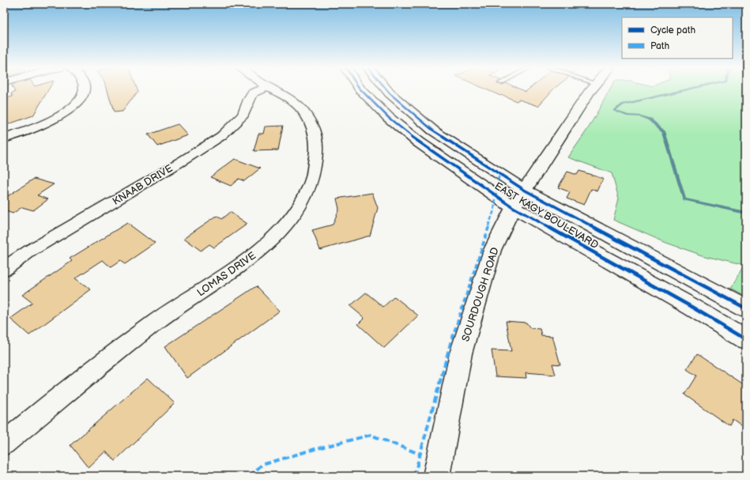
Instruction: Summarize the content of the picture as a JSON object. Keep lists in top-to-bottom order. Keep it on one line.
{"streets":{"main road":["EAST KAGY BOULEVARD","SOURDOUGH ROAD"],"street":["KNAAB DRIVE","LOMAS DRIVE"]},"crossings":[["EAST KAGY BOULEVARD","SOURDOUGH ROAD"]],"legend":["Cycle path","Path"]}
